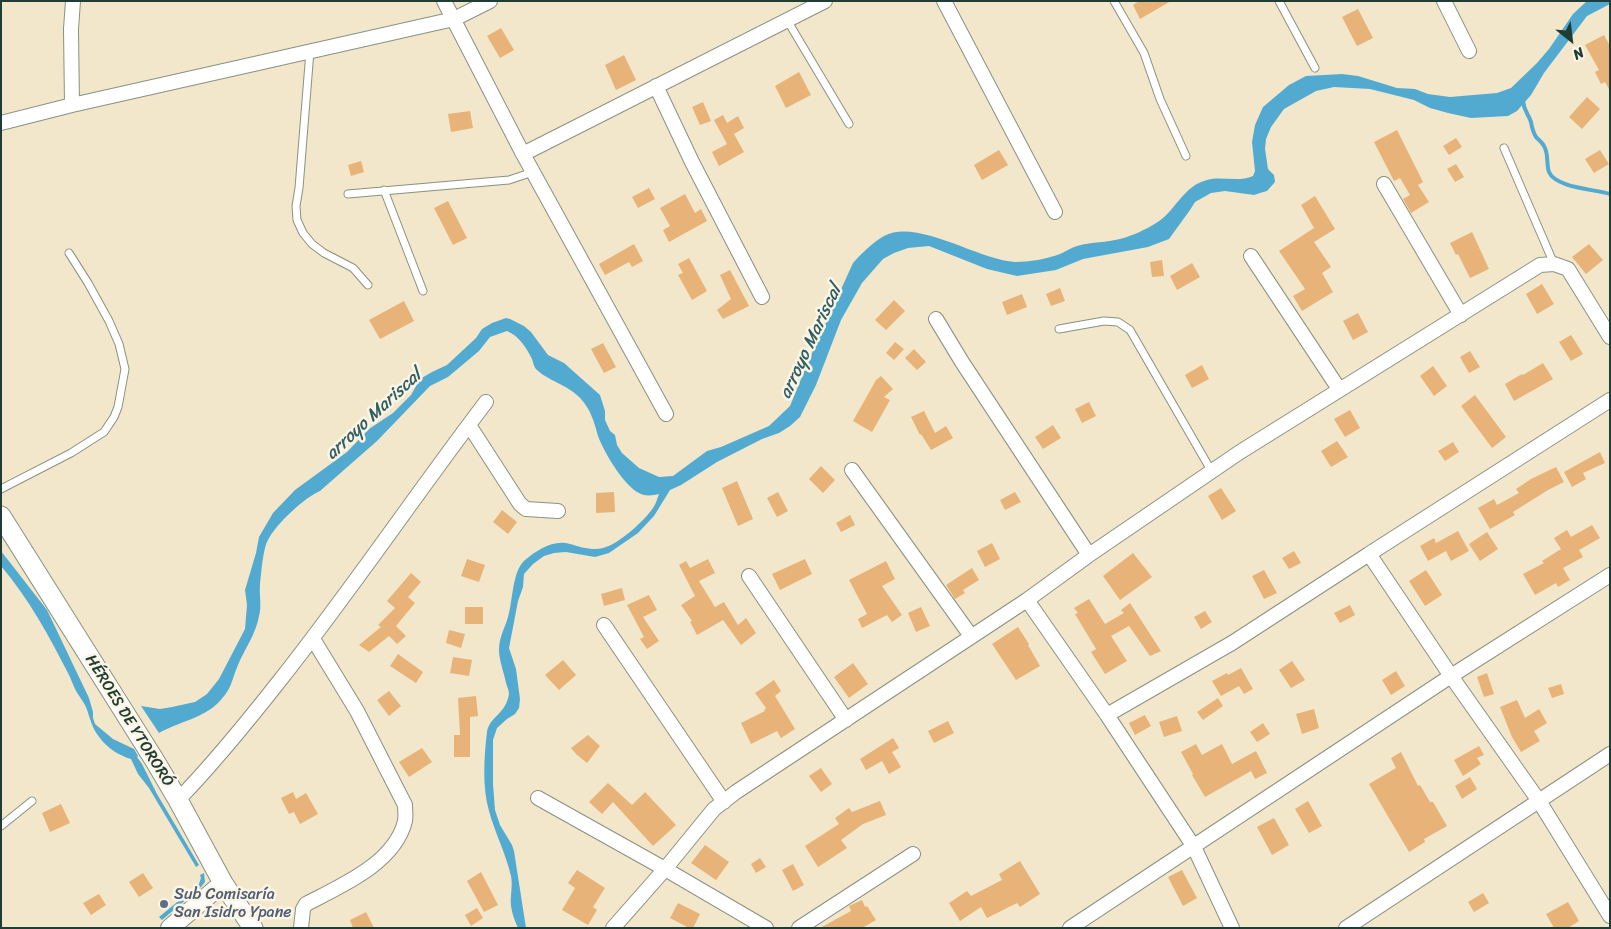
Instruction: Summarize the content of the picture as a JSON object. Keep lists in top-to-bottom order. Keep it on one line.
{"streets":{"main road":["HÉROES DE YTORORÓ"]},"water":["arroyo Mariscal"],"places":["Sub Comisaría San Isidro Ypane"],"north":"bottom right"}
